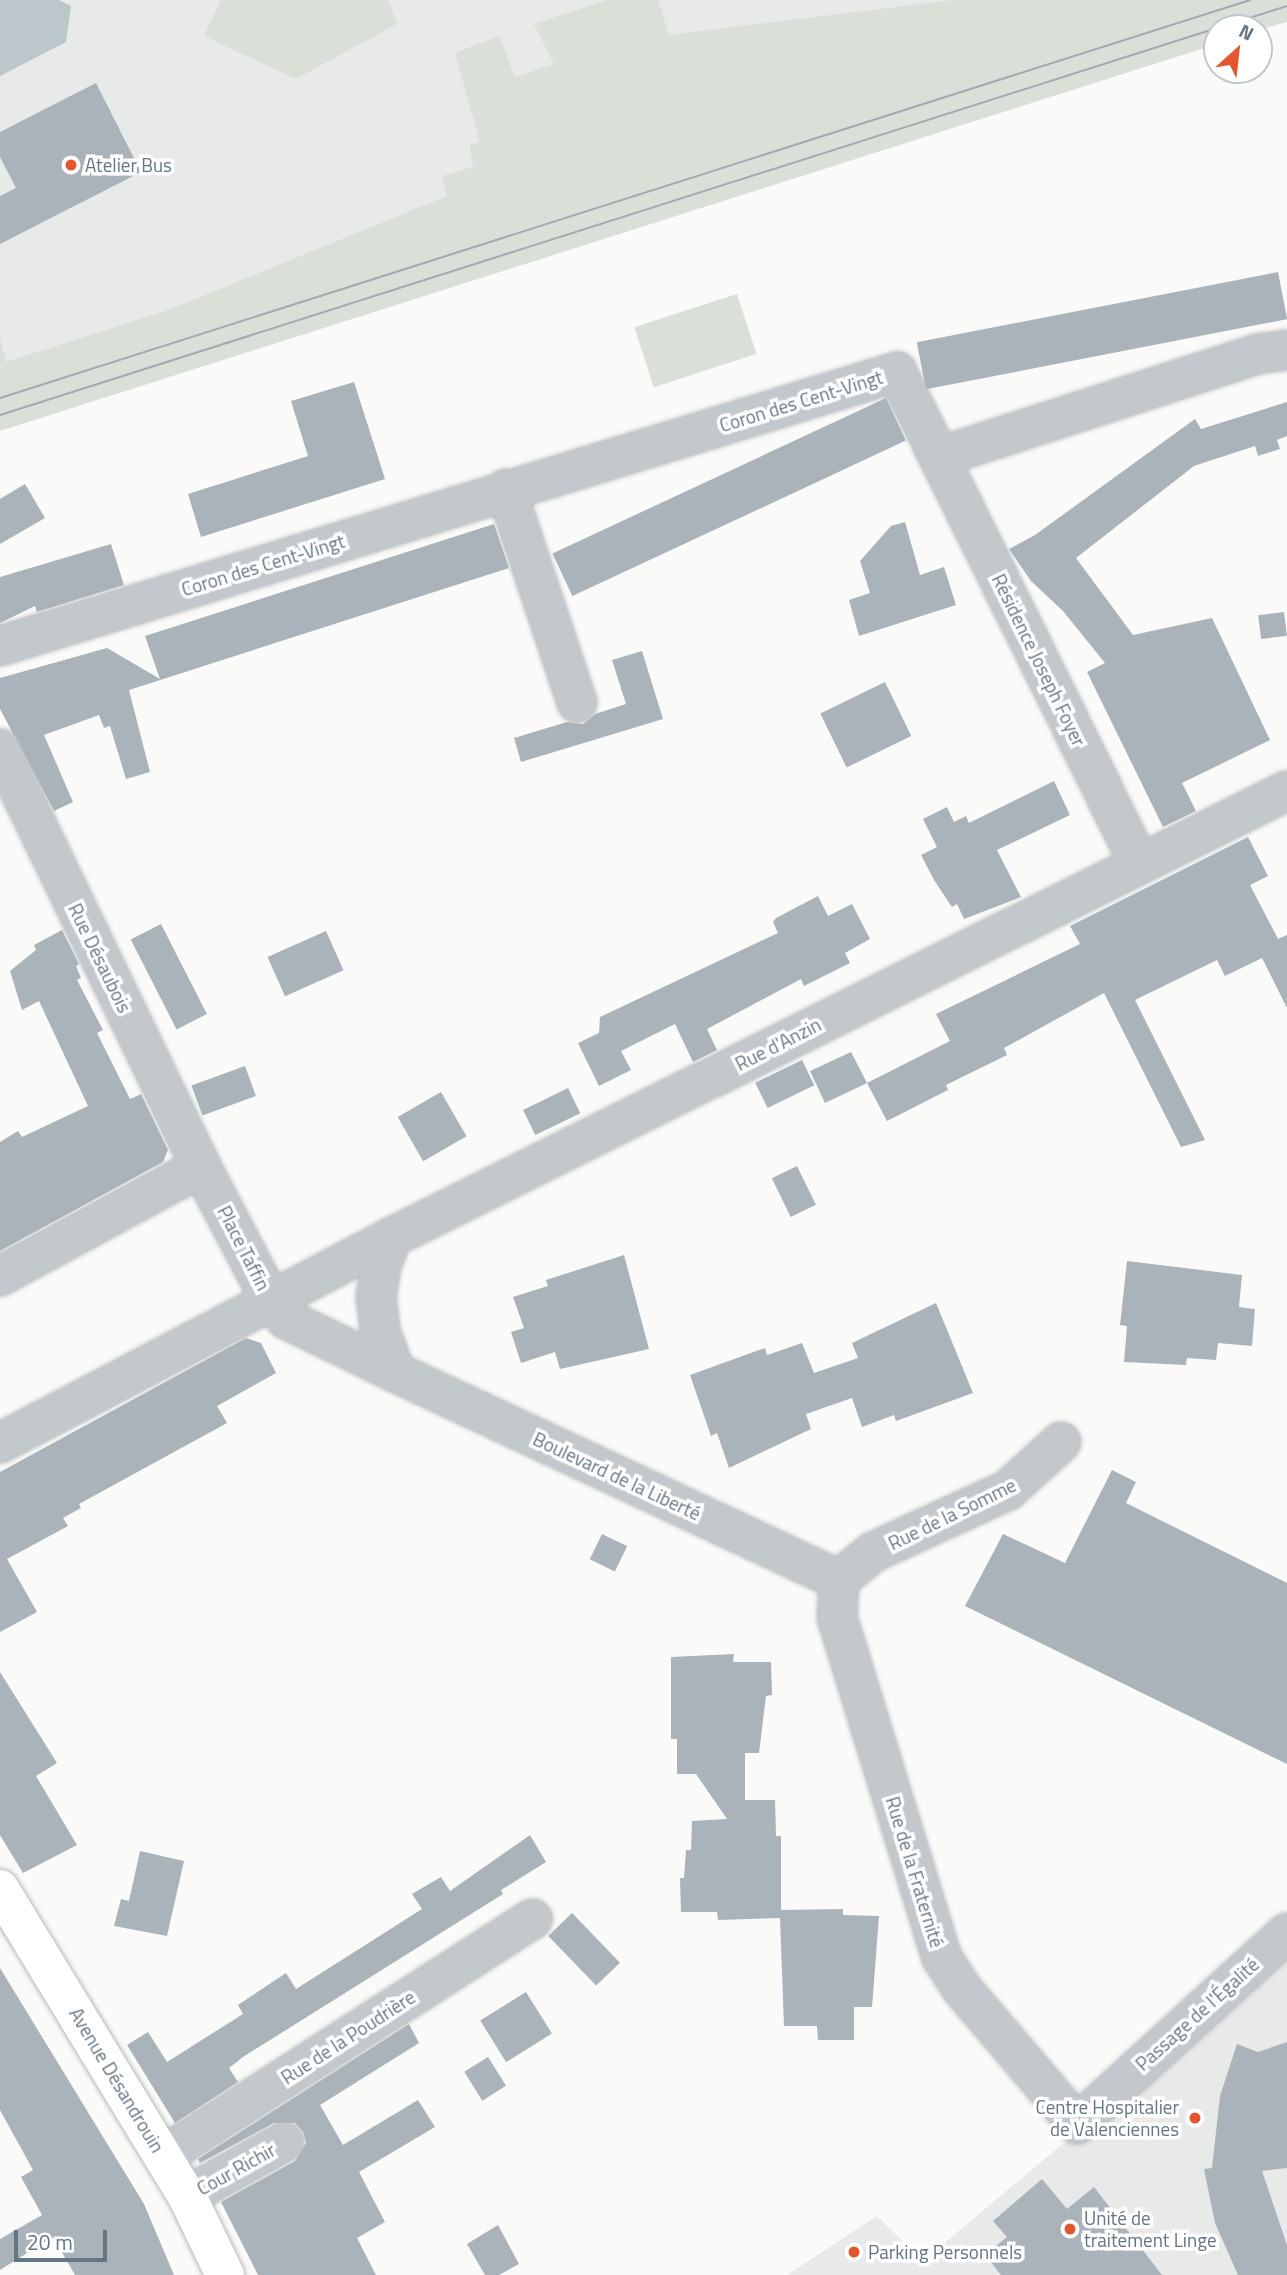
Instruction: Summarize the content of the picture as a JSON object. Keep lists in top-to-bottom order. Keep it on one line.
{"streets":{"main road":["Avenue Désandrouin"],"street":["Coron des Cent-Vingt","Résidence Joseph Foyer","Rue Désaubois","Rue d'Anzin","Place Taffin","Boulevard de la Liberté","Rue de la Somme","Rue de la Fraternité","Passage de l'Égalité","Rue de la Poudrière","Cour Richir"]},"crossings":[["Coron des Cent-Vingt","Résidence Joseph Foyer"],["Résidence Joseph Foyer","Rue d'Anzin"],["Rue Désaubois","Place Taffin"],["Rue d'Anzin","Place Taffin"],["Rue d'Anzin","Boulevard de la Liberté"],["Place Taffin","Boulevard de la Liberté"],["Boulevard de la Liberté","Rue de la Somme"],["Boulevard de la Liberté","Rue de la Fraternité"],["Rue de la Somme","Rue de la Fraternité"],["Rue de la Fraternité","Passage de l'Égalité"],["Rue de la Poudrière","Avenue Désandrouin"],["Avenue Désandrouin","Cour Richir"]],"places":["Atelier Bus","Centre Hospitalier de Valenciennes","Unité de traitement Linge","Parking Personnels"],"scale_bar":"20 m","north":"top right"}
